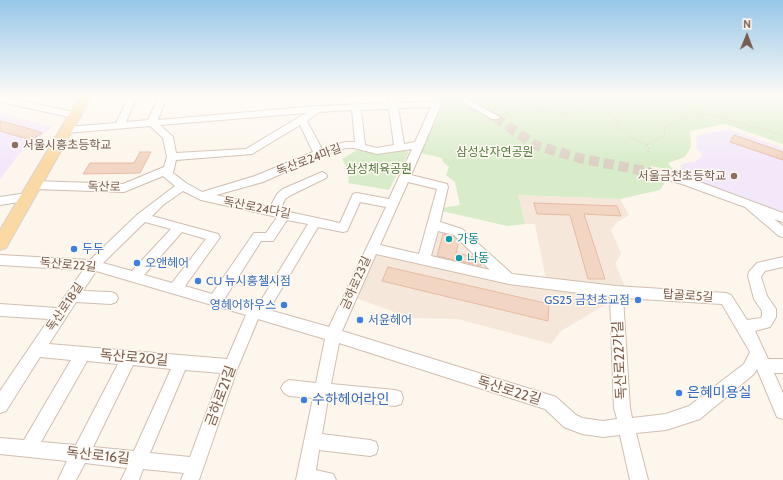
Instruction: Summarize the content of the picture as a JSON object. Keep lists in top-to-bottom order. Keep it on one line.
{"streets":{"street":["독산로24마길","독산로","독산로24다길","독산로22길","금하로23길","탑골로5길","독산로18길","독산로20길","독산로22가길","금하로21길","독산로16길"]},"crossings":[["독산로24마길","독산로24다길"],["독산로24마길","금하로23길"],["독산로","독산로24다길"],["독산로24다길","금하로23길"],["독산로24다길","독산로18길"],["독산로22길","금하로23길"],["독산로22길","탑골로5길"],["독산로22길","독산로18길"],["독산로22길","독산로22가길"],["독산로22길","금하로21길"],["탑골로5길","독산로22가길"],["독산로18길","독산로20길"],["독산로20길","금하로21길"],["금하로21길","독산로16길"]],"parks":["삼성산자연공원","삼성체육공원"],"places":["서울시흥초등학교","서울금천초등학교","가동","두두","나동","오앤헤어","CU 뉴시흥첼시점","GS25 금천초교점","영헤어하우스","서윤헤어","은혜미용실","수하헤어라인"],"north":"top"}
